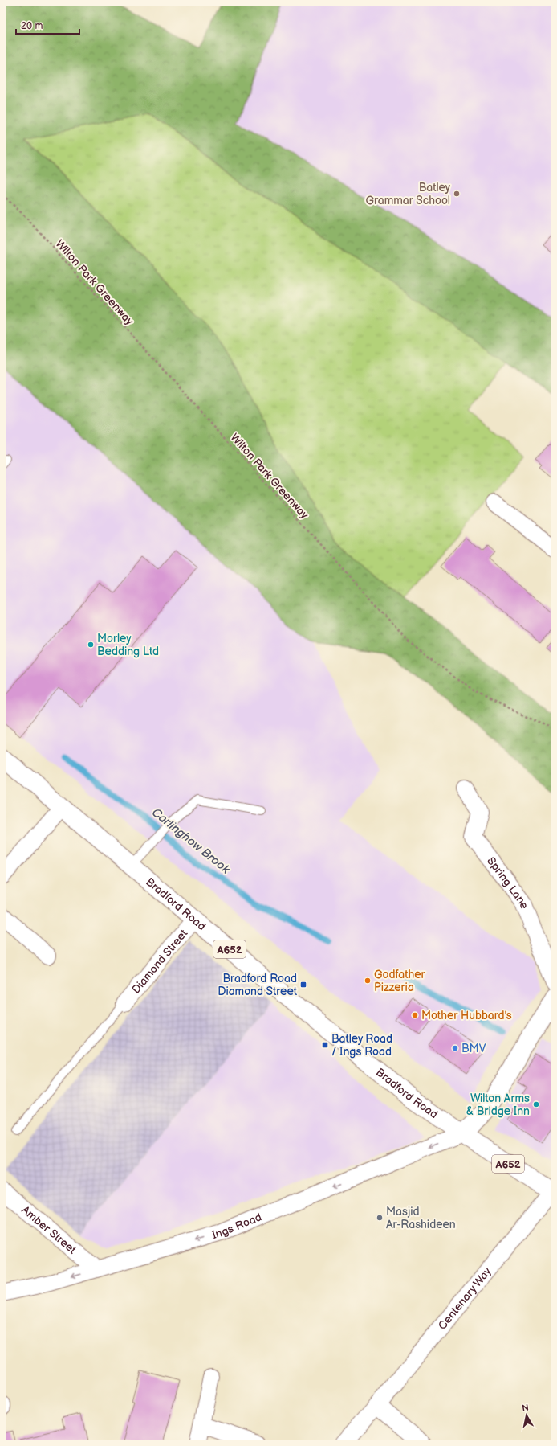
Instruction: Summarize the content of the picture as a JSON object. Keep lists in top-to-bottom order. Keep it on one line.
{"streets":{"main road":["Bradford Road","A652"],"street":["Spring Lane","Diamond Street","Ings Road","Amber Street","Centenary Way"],"path":["Wilton Park Greenway"]},"crossings":[["Bradford Road","Diamond Street"],["Bradford Road","Ings Road"],["Bradford Road","Centenary Way"],["Ings Road","Amber Street"]],"one_way":["Ings Road"],"water":["Carlinghow Brook"],"places":{"other":["Batley Grammar School","Morley Bedding Ltd","Godfather Pizzeria","Mother Hubbard's","BMV","Wilton Arms & Bridge Inn","Masjid Ar-Rashideen"],"transit":["Bradford Road Diamond Street","Batley Road / Ings Road"]},"scale_bar":"20 m","north":"top"}
